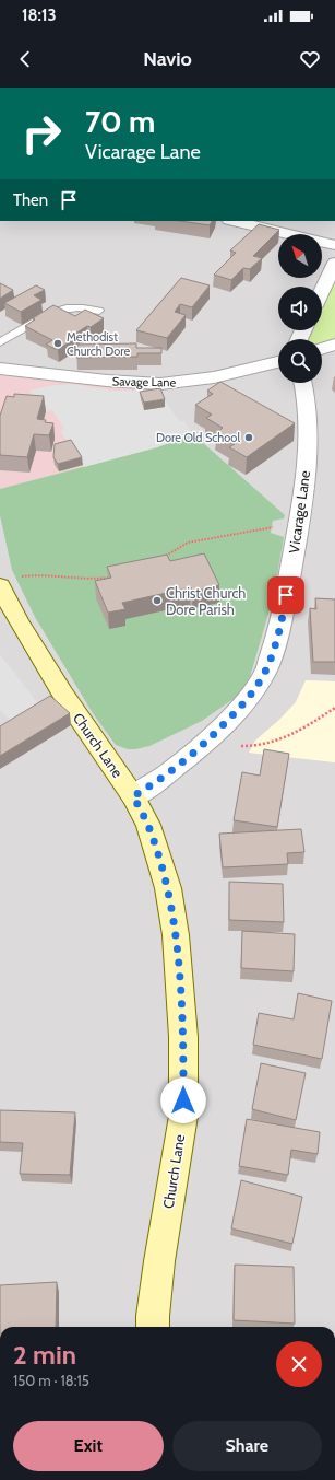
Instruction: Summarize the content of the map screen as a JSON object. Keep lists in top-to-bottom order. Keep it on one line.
{"streets":{"street":["Savage Lane","Vicarage Lane","Church Lane"]},"crossings":[["Vicarage Lane","Church Lane"]],"places":["Methodist Church Dore","Dore Old School","Christ Church Dore Parish"],"north":"top left","page":{"status":"18:13","header":"Navio","turn":["70 m","Vicarage Lane"],"then":"Then","heading":["2 min","150 m · 18:15"],"buttons":["Exit","Share"]}}
